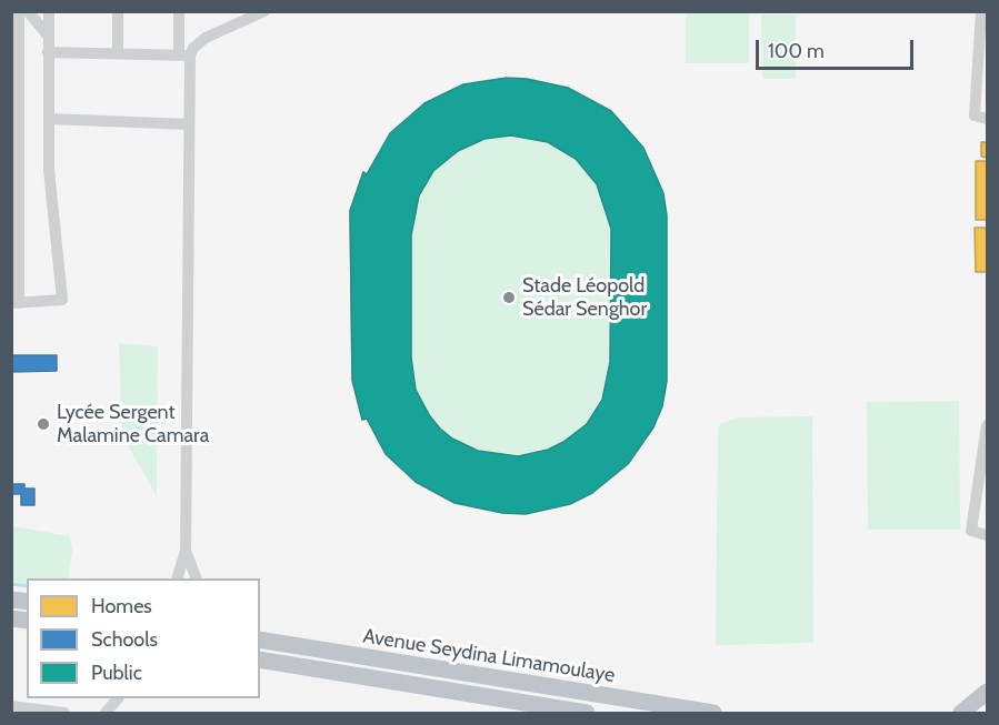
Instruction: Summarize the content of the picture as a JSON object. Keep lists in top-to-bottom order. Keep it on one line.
{"streets":{"highway":["Avenue Seydina Limamoulaye"]},"places":["Stade Léopold Sédar Senghor","Lycée Sergent Malamine Camara"],"legend":["Homes","Schools","Public"],"scale_bar":"100 m"}
